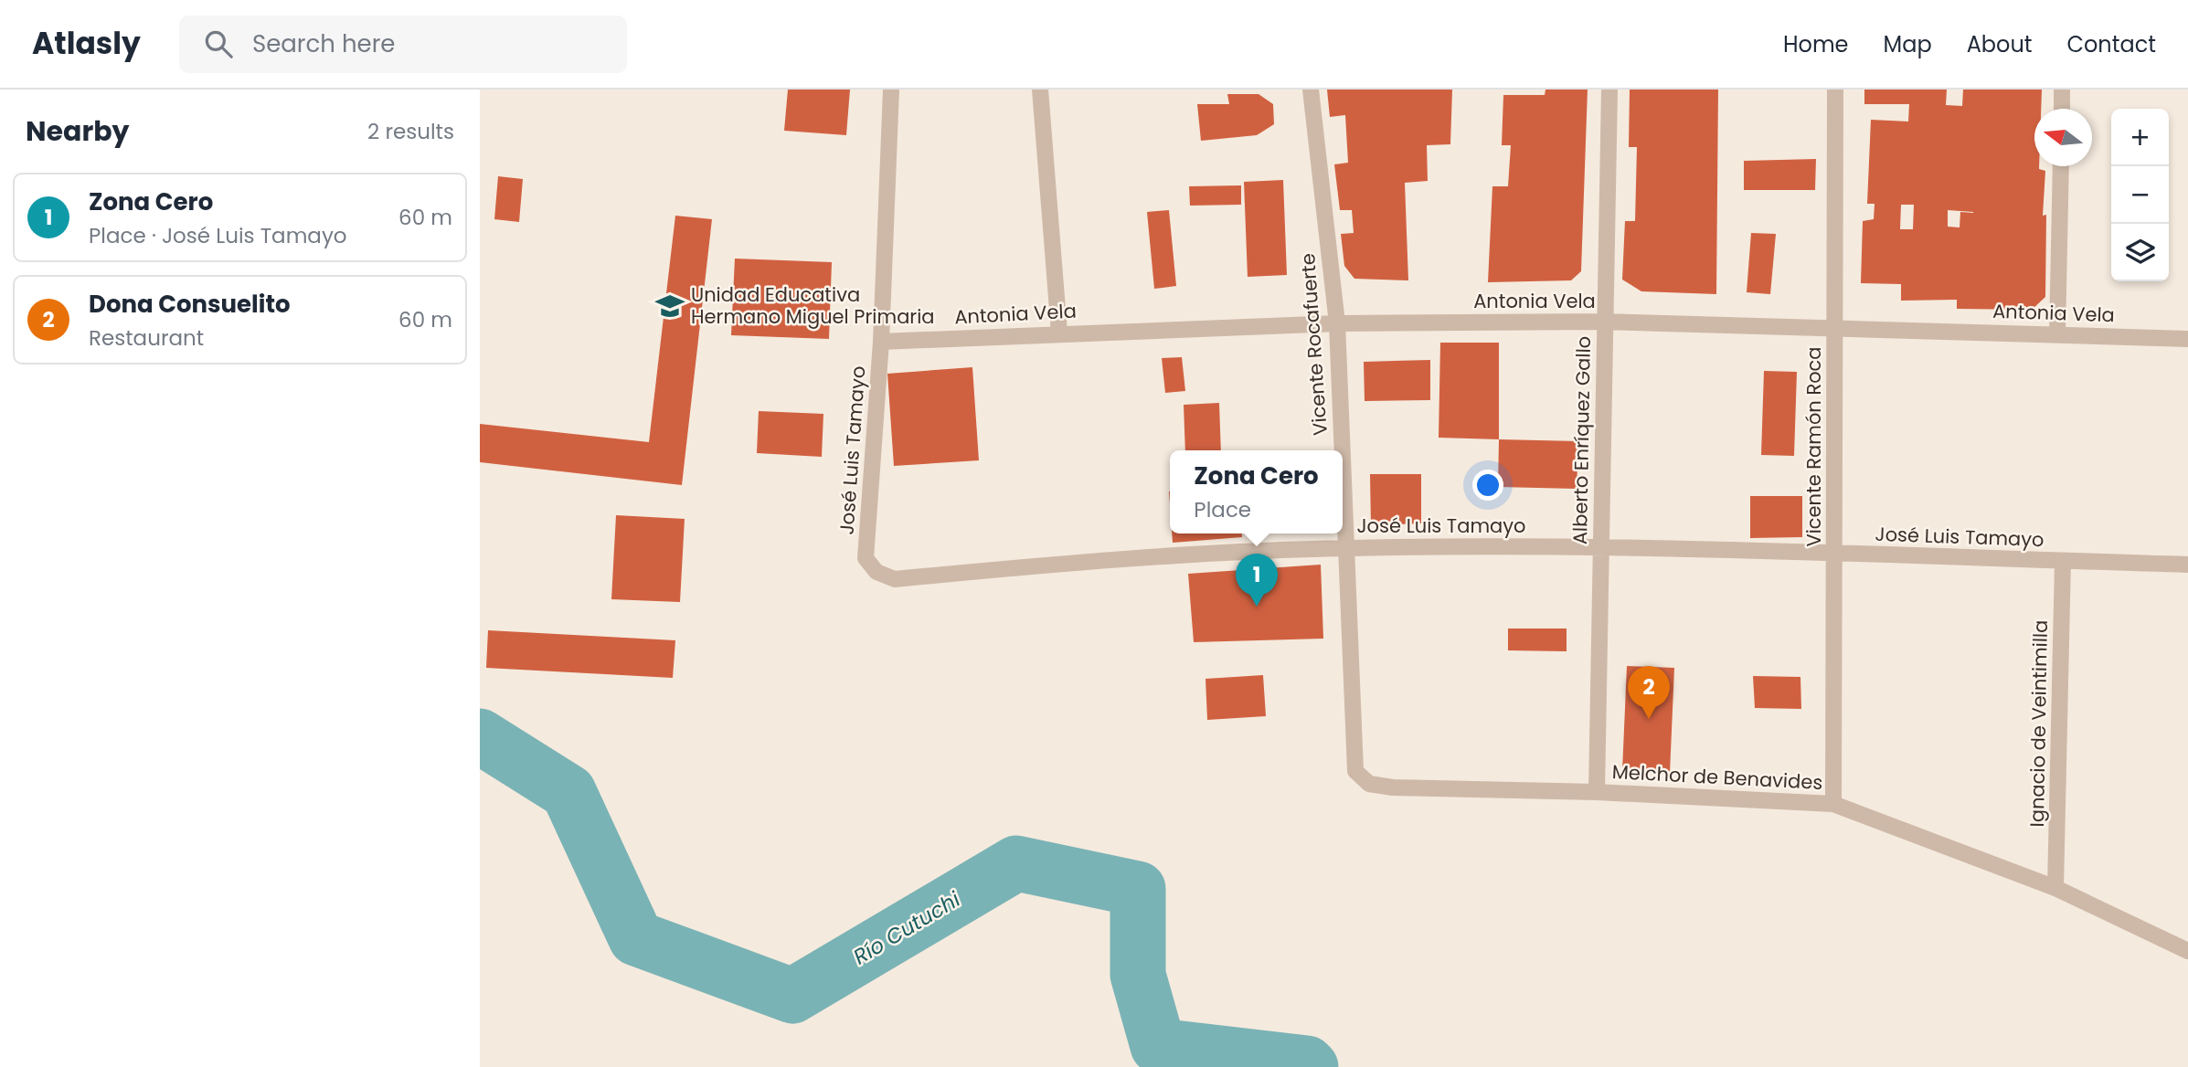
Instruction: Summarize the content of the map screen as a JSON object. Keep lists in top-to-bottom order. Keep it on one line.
{"streets":{"street":["Antonia Vela","Vicente Rocafuerte","Alberto Enríquez Gallo","Vicente Ramón Roca","José Luis Tamayo","Ignacio de Veintimilla","Melchor de Benavides"]},"crossings":[["Antonia Vela","Vicente Rocafuerte"],["Antonia Vela","Alberto Enríquez Gallo"],["Antonia Vela","Vicente Ramón Roca"],["Antonia Vela","José Luis Tamayo"],["Vicente Rocafuerte","José Luis Tamayo"],["Vicente Rocafuerte","Melchor de Benavides"],["Alberto Enríquez Gallo","José Luis Tamayo"],["Alberto Enríquez Gallo","Melchor de Benavides"],["Vicente Ramón Roca","José Luis Tamayo"],["Vicente Ramón Roca","Melchor de Benavides"],["José Luis Tamayo","Ignacio de Veintimilla"],["Ignacio de Veintimilla","Melchor de Benavides"]],"water":["Río Cutuchi"],"places":{"school or university":["Unidad Educativa Hermano Miguel Primaria"]},"north":"left","page":{"header":"Atlasly","search":"Search here","nav":["Home","Map","About","Contact"],"heading":["Nearby","2 results"],"map_buttons":["+","−"],"list":[{"mark":"1","name":"Zona Cero","note":"Place · José Luis Tamayo","value":"60 m"},{"mark":"2","name":"Dona Consuelito","note":"Restaurant","value":"60 m"}],"popup":["Zona Cero","Place"],"pins":["1","2"]}}
